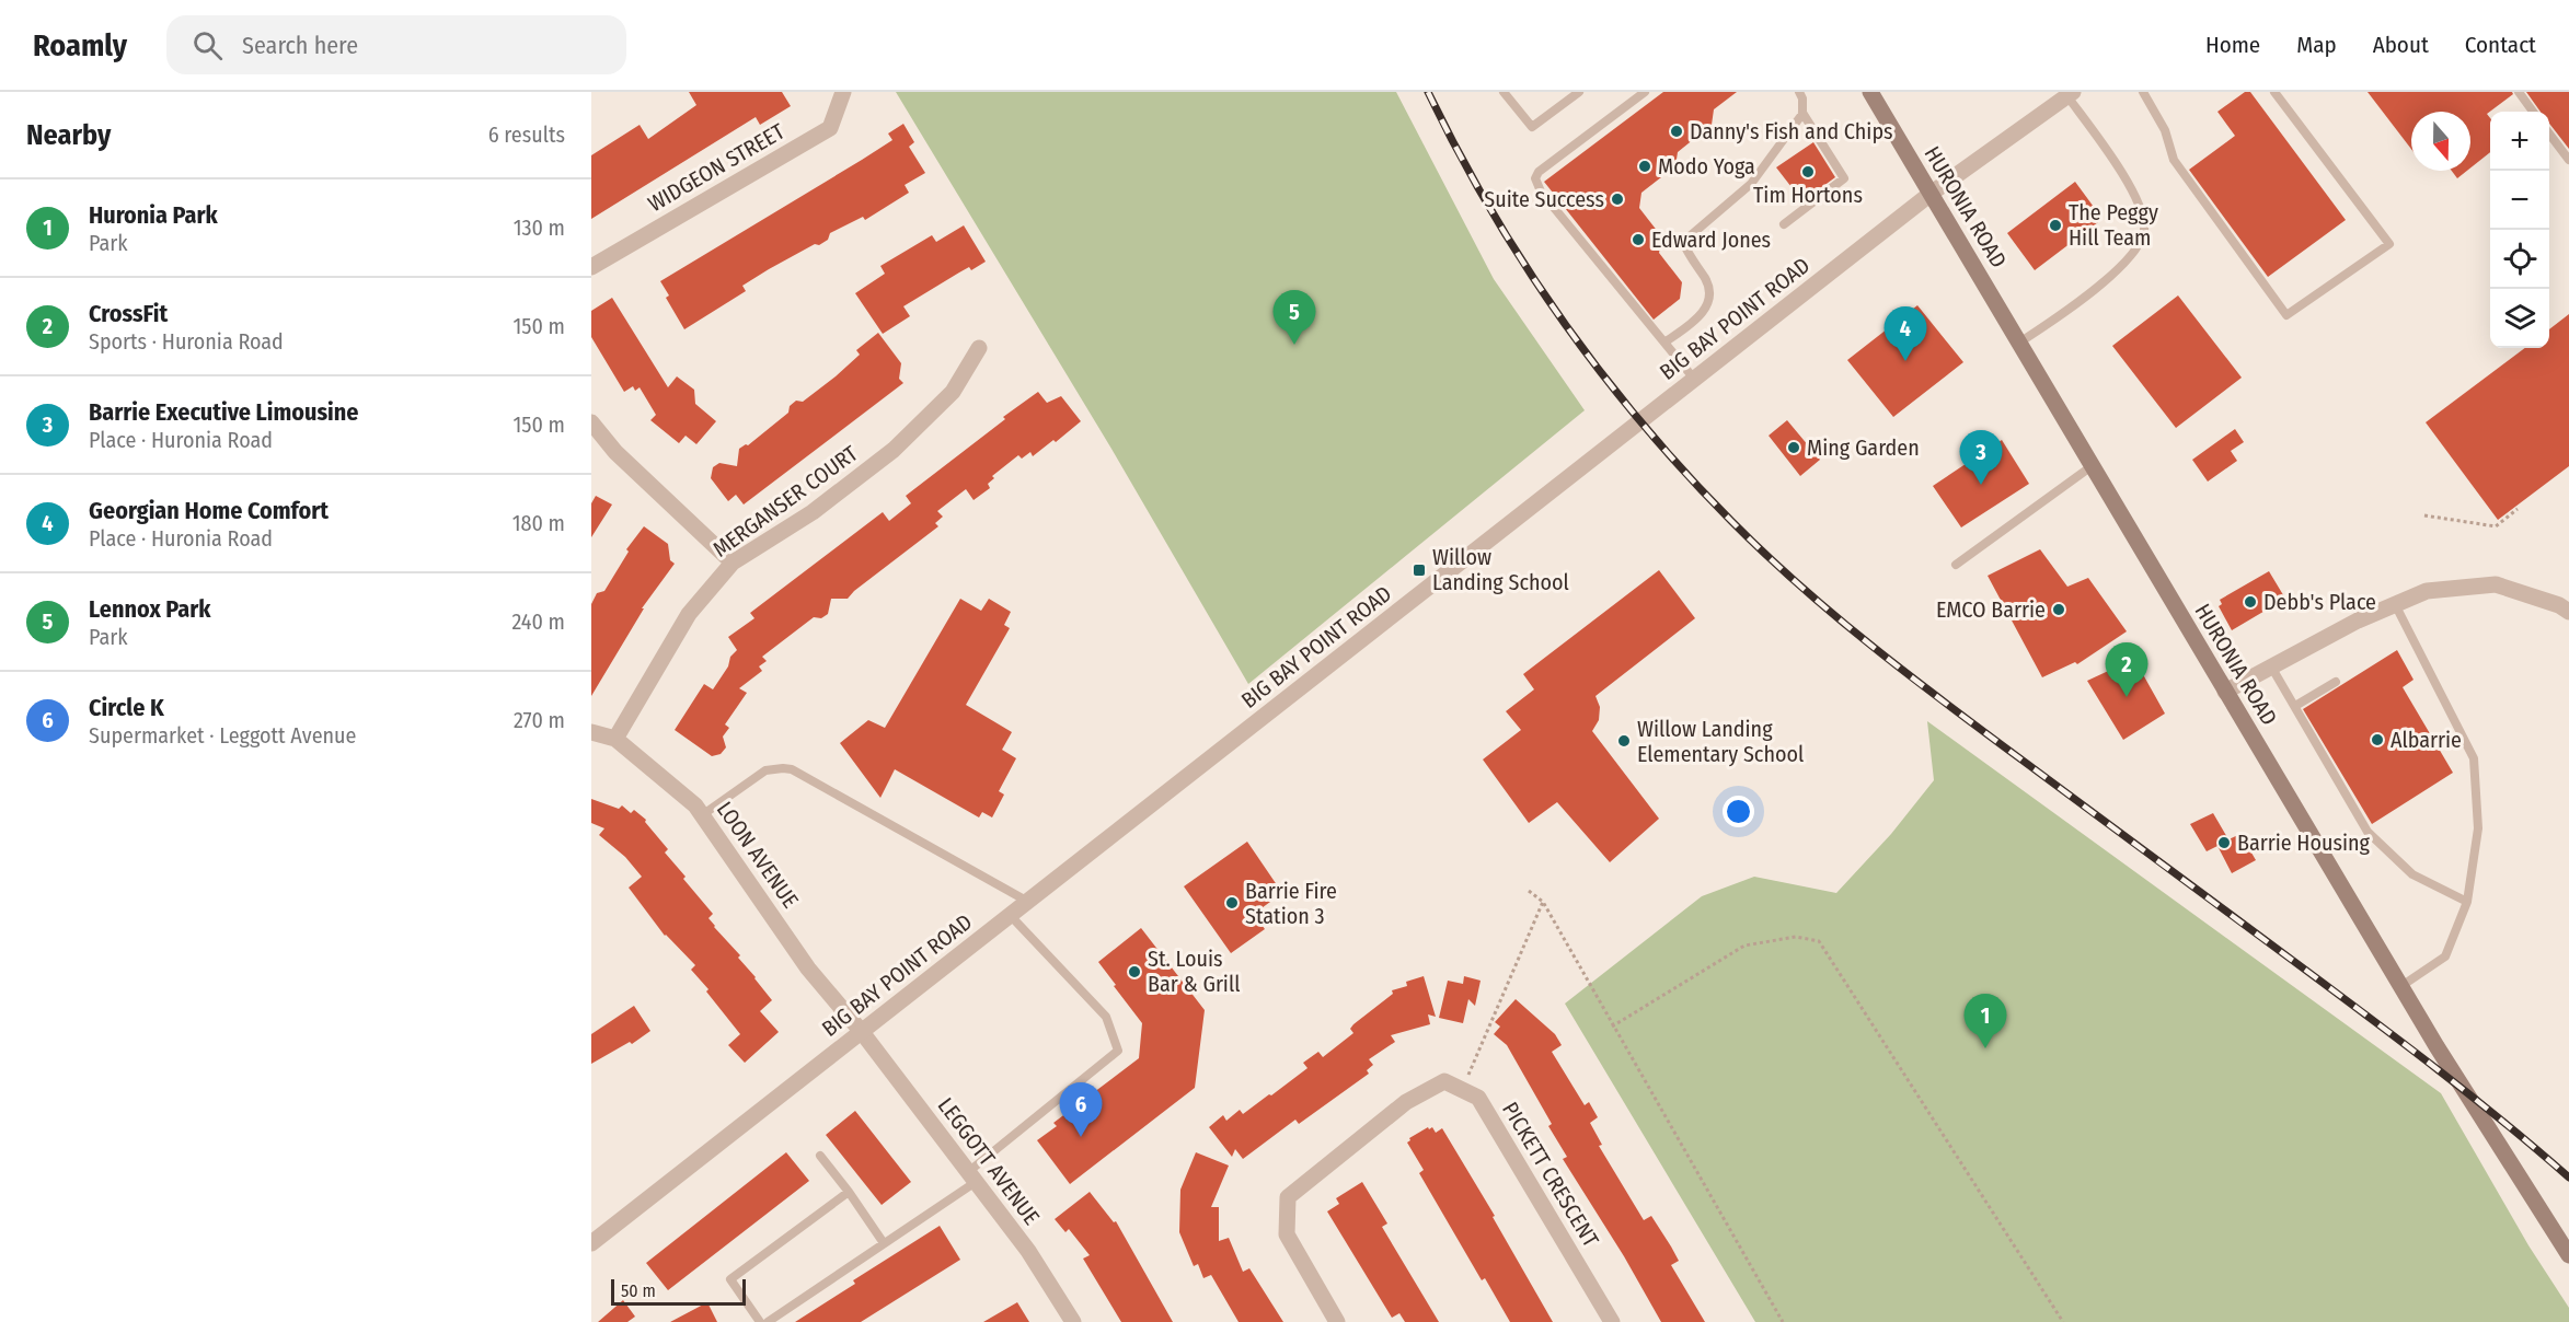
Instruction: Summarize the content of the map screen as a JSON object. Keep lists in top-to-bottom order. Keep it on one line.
{"streets":{"main road":["HURONIA ROAD"],"street":["WIDGEON STREET","BIG BAY POINT ROAD","MERGANSER COURT","LOON AVENUE","LEGGOTT AVENUE","PICKETT CRESCENT"]},"crossings":[["HURONIA ROAD","BIG BAY POINT ROAD"],["BIG BAY POINT ROAD","LOON AVENUE"],["BIG BAY POINT ROAD","LEGGOTT AVENUE"],["MERGANSER COURT","LOON AVENUE"],["LOON AVENUE","LEGGOTT AVENUE"]],"places":{"other":["Danny's Fish and Chips","Modo Yoga","Tim Hortons","Suite Success","The Peggy Hill Team","Edward Jones","Ming Garden","Debb's Place","EMCO Barrie","Albarrie","Willow Landing Elementary School","Barrie Housing","Barrie Fire Station 3","St. Louis Bar & Grill"],"transit":["Willow Landing School"]},"scale_bar":"50 m","north":"bottom","page":{"header":"Roamly","search":"Search here","nav":["Home","Map","About","Contact"],"heading":["Nearby","6 results"],"map_buttons":["+","−"],"list":[{"mark":"1","name":"Huronia Park","note":"Park","value":"130 m"},{"mark":"2","name":"CrossFit","note":"Sports · Huronia Road","value":"150 m"},{"mark":"3","name":"Barrie Executive Limousine","note":"Place · Huronia Road","value":"150 m"},{"mark":"4","name":"Georgian Home Comfort","note":"Place · Huronia Road","value":"180 m"},{"mark":"5","name":"Lennox Park","note":"Park","value":"240 m"},{"mark":"6","name":"Circle K","note":"Supermarket · Leggott Avenue","value":"270 m"}],"pins":["5","4","3","2","1","6"],"scale":"50 m"}}
